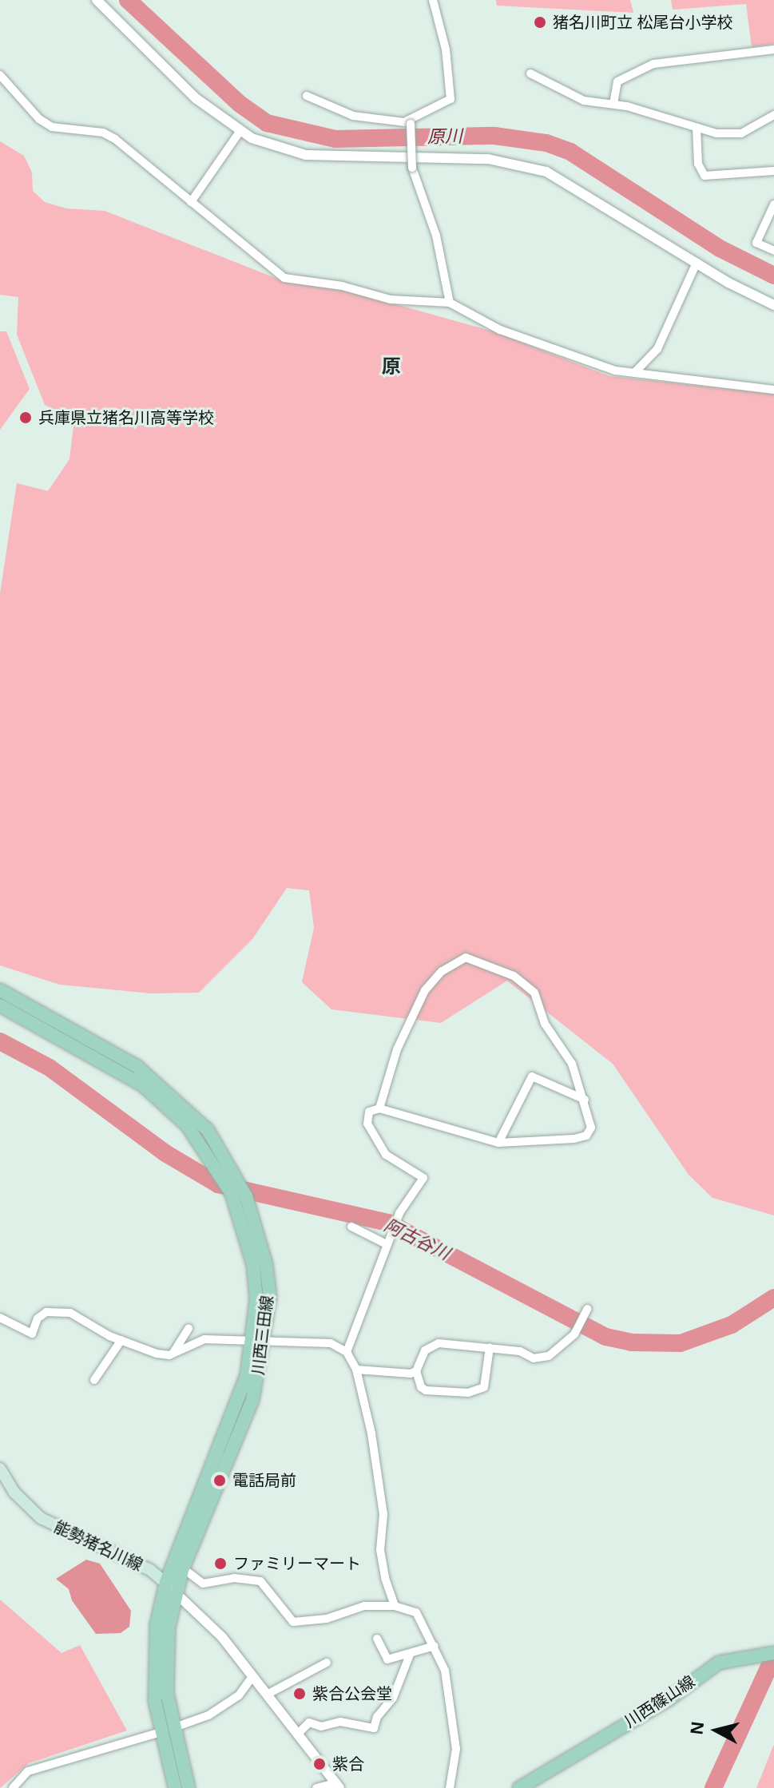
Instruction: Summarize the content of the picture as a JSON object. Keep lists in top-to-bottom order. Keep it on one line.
{"streets":{"main road":["川西三田線","能勢猪名川線","川西篠山線"]},"crossings":[["川西三田線","能勢猪名川線"]],"districts":["原"],"water":["原川","阿古谷川"],"places":["猪名川町立 松尾台小学校","兵庫県立猪名川高等学校","電話局前","ファミリーマート","紫合公会堂","紫合"],"north":"left"}
